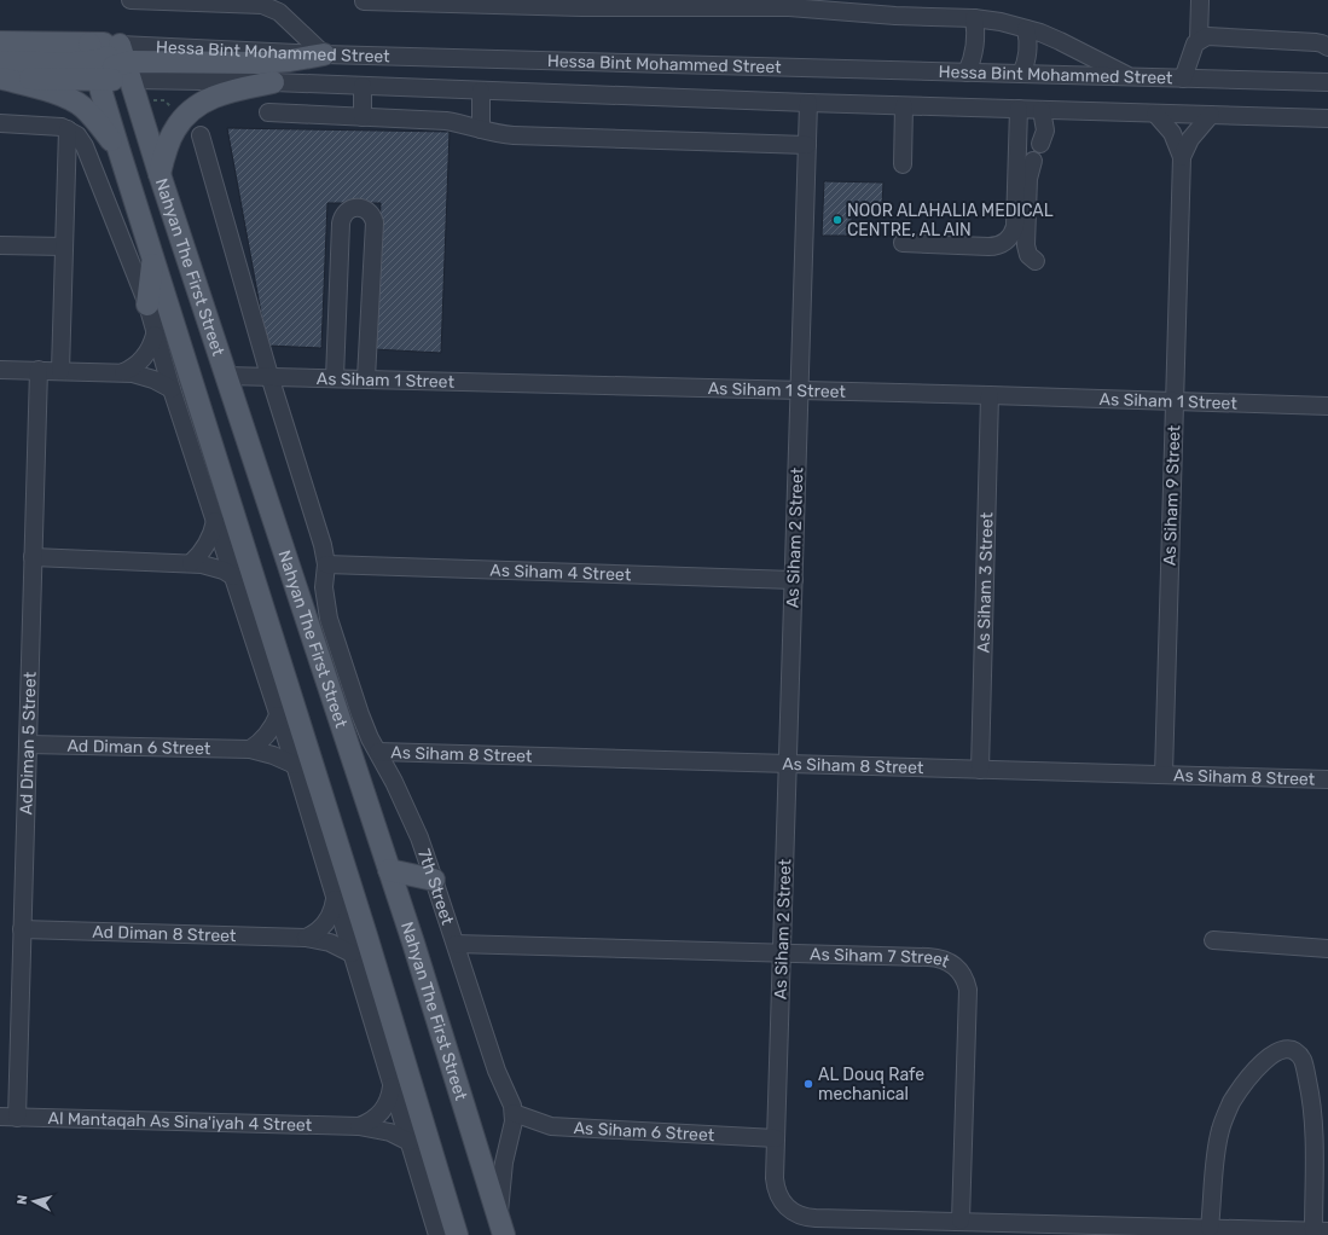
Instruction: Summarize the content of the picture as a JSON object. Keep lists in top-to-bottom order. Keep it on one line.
{"streets":{"main road":["Hessa Bint Mohammed Street","Nahyan The First Street"],"street":["As Siham 1 Street","As Siham 9 Street","As Siham 2 Street","As Siham 4 Street","As Siham 3 Street","Ad Diman 5 Street","Ad Diman 6 Street","As Siham 8 Street","7th Street","Ad Diman 8 Street","As Siham 7 Street","Al Mantaqah As Sina'iyah 4 Street","As Siham 6 Street"]},"crossings":[["Hessa Bint Mohammed Street","Nahyan The First Street"],["Hessa Bint Mohammed Street","As Siham 9 Street"],["Hessa Bint Mohammed Street","As Siham 2 Street"],["Nahyan The First Street","As Siham 1 Street"],["Nahyan The First Street","7th Street"],["As Siham 1 Street","As Siham 9 Street"],["As Siham 1 Street","As Siham 2 Street"],["As Siham 1 Street","As Siham 3 Street"],["As Siham 1 Street","7th Street"],["As Siham 9 Street","As Siham 8 Street"],["As Siham 2 Street","As Siham 4 Street"],["As Siham 2 Street","As Siham 8 Street"],["As Siham 2 Street","As Siham 7 Street"],["As Siham 2 Street","As Siham 6 Street"],["As Siham 4 Street","7th Street"],["As Siham 3 Street","As Siham 8 Street"],["Ad Diman 5 Street","Ad Diman 6 Street"],["Ad Diman 5 Street","Ad Diman 8 Street"],["Ad Diman 5 Street","Al Mantaqah As Sina'iyah 4 Street"],["As Siham 8 Street","7th Street"],["7th Street","As Siham 7 Street"],["7th Street","As Siham 6 Street"]],"places":["NOOR ALAHALIA MEDICAL CENTRE, AL AIN","AL Douq Rafe mechanical"],"north":"left"}
